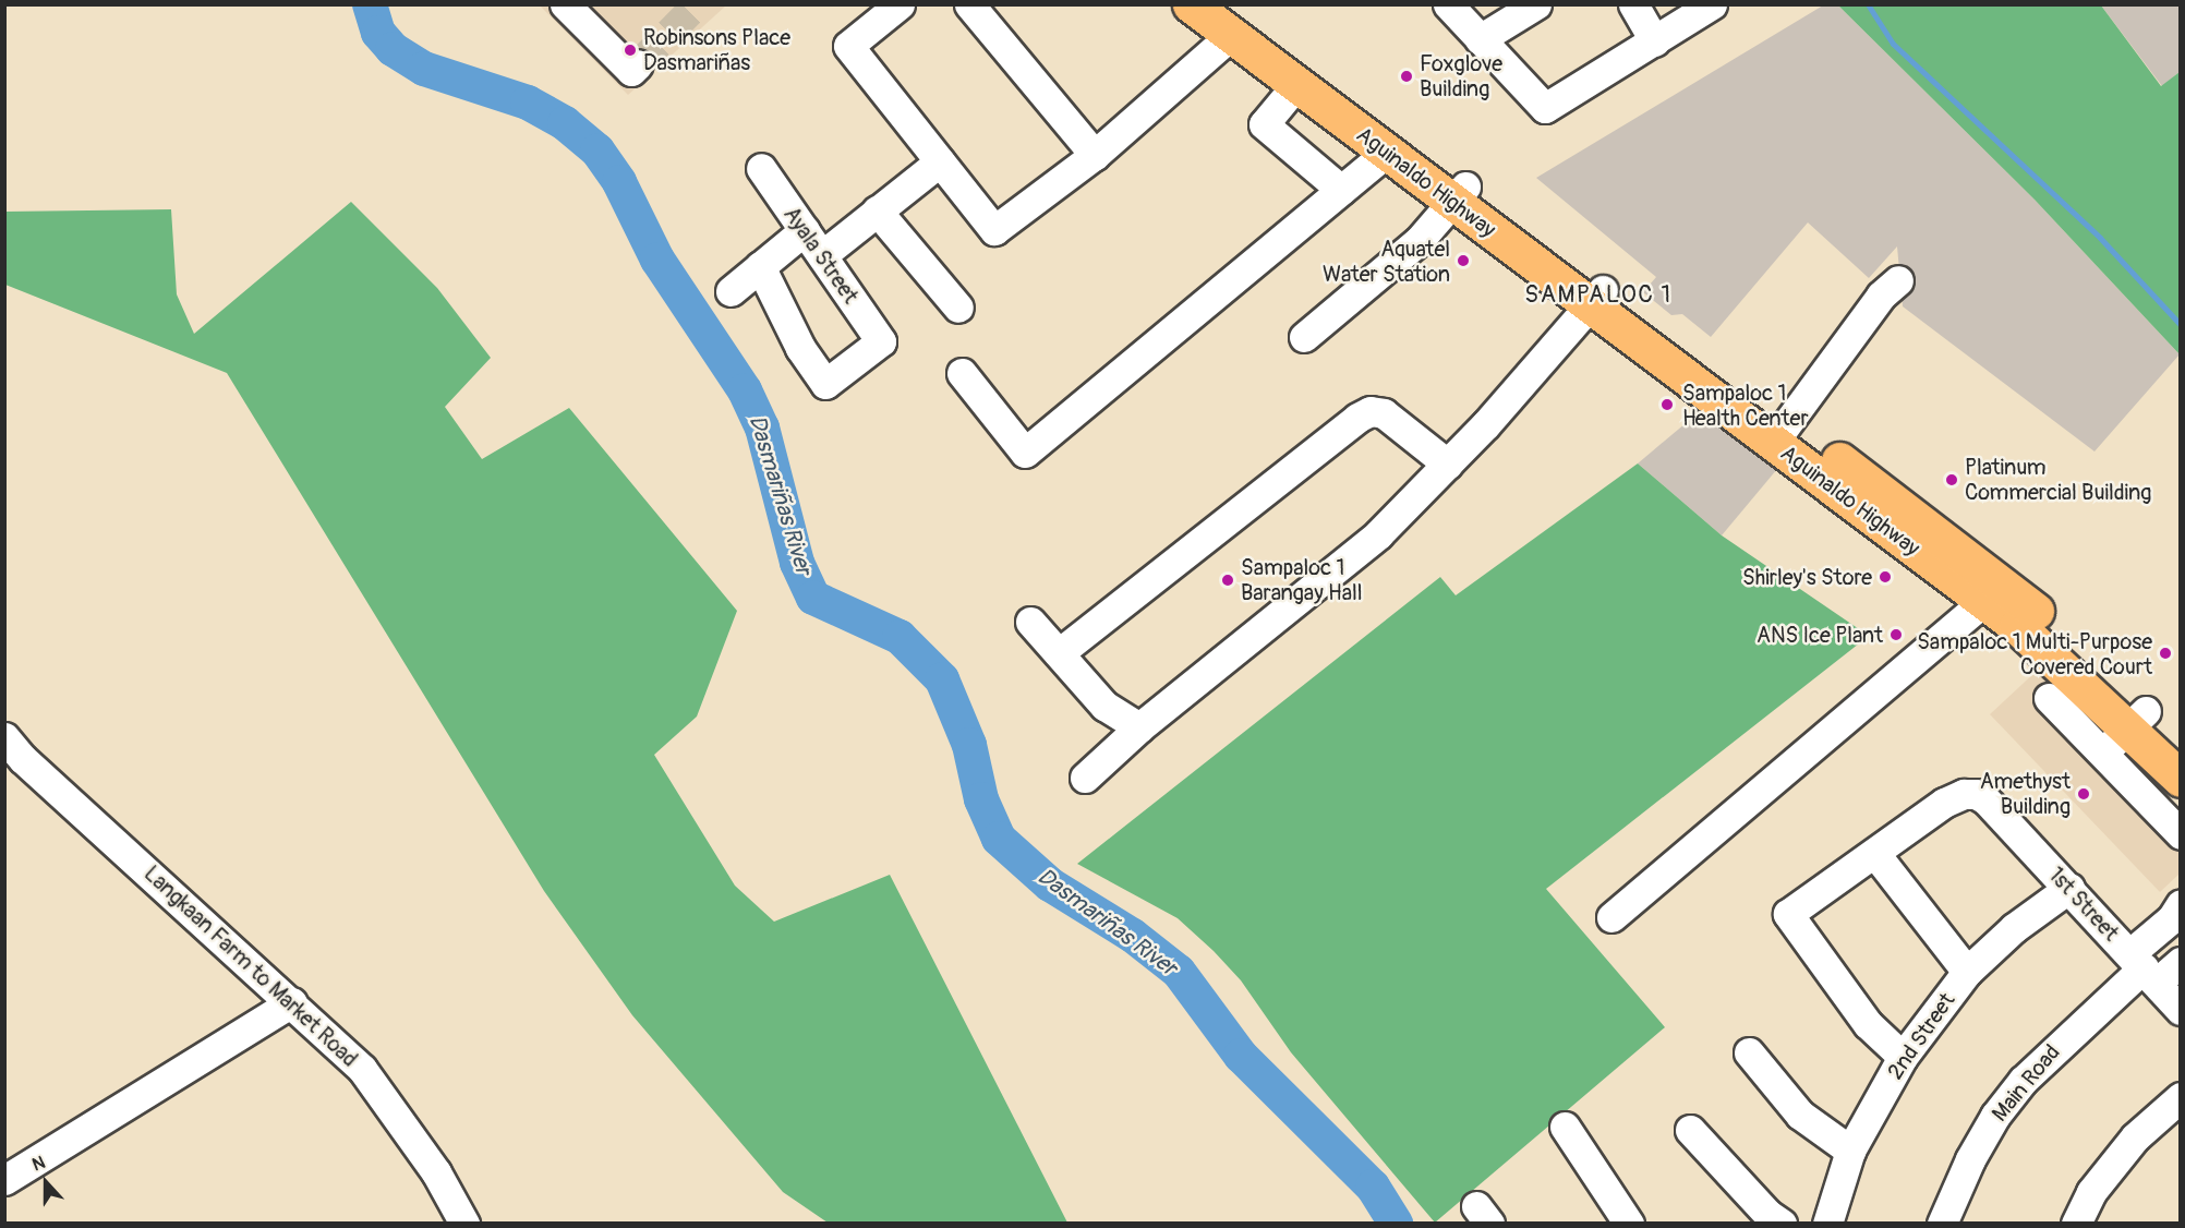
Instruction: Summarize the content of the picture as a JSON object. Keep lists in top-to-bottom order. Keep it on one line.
{"streets":{"main road":["Aguinaldo Highway"],"street":["Ayala Street","1st Street","Langkaan Farm to Market Road","2nd Street","Main Road"]},"crossings":[["1st Street","2nd Street"],["1st Street","Main Road"]],"districts":["SAMPALOC 1"],"water":["Dasmariñas River"],"places":["Robinsons Place Dasmariñas","Foxglove Building","Aquatel Water Station","Sampaloc 1 Health Center","Platinum Commercial Building","Shirley's Store","Sampaloc 1 Barangay Hall","ANS Ice Plant","Sampaloc 1 Multi-Purpose Covered Court","Amethyst Building"],"north":"top"}
